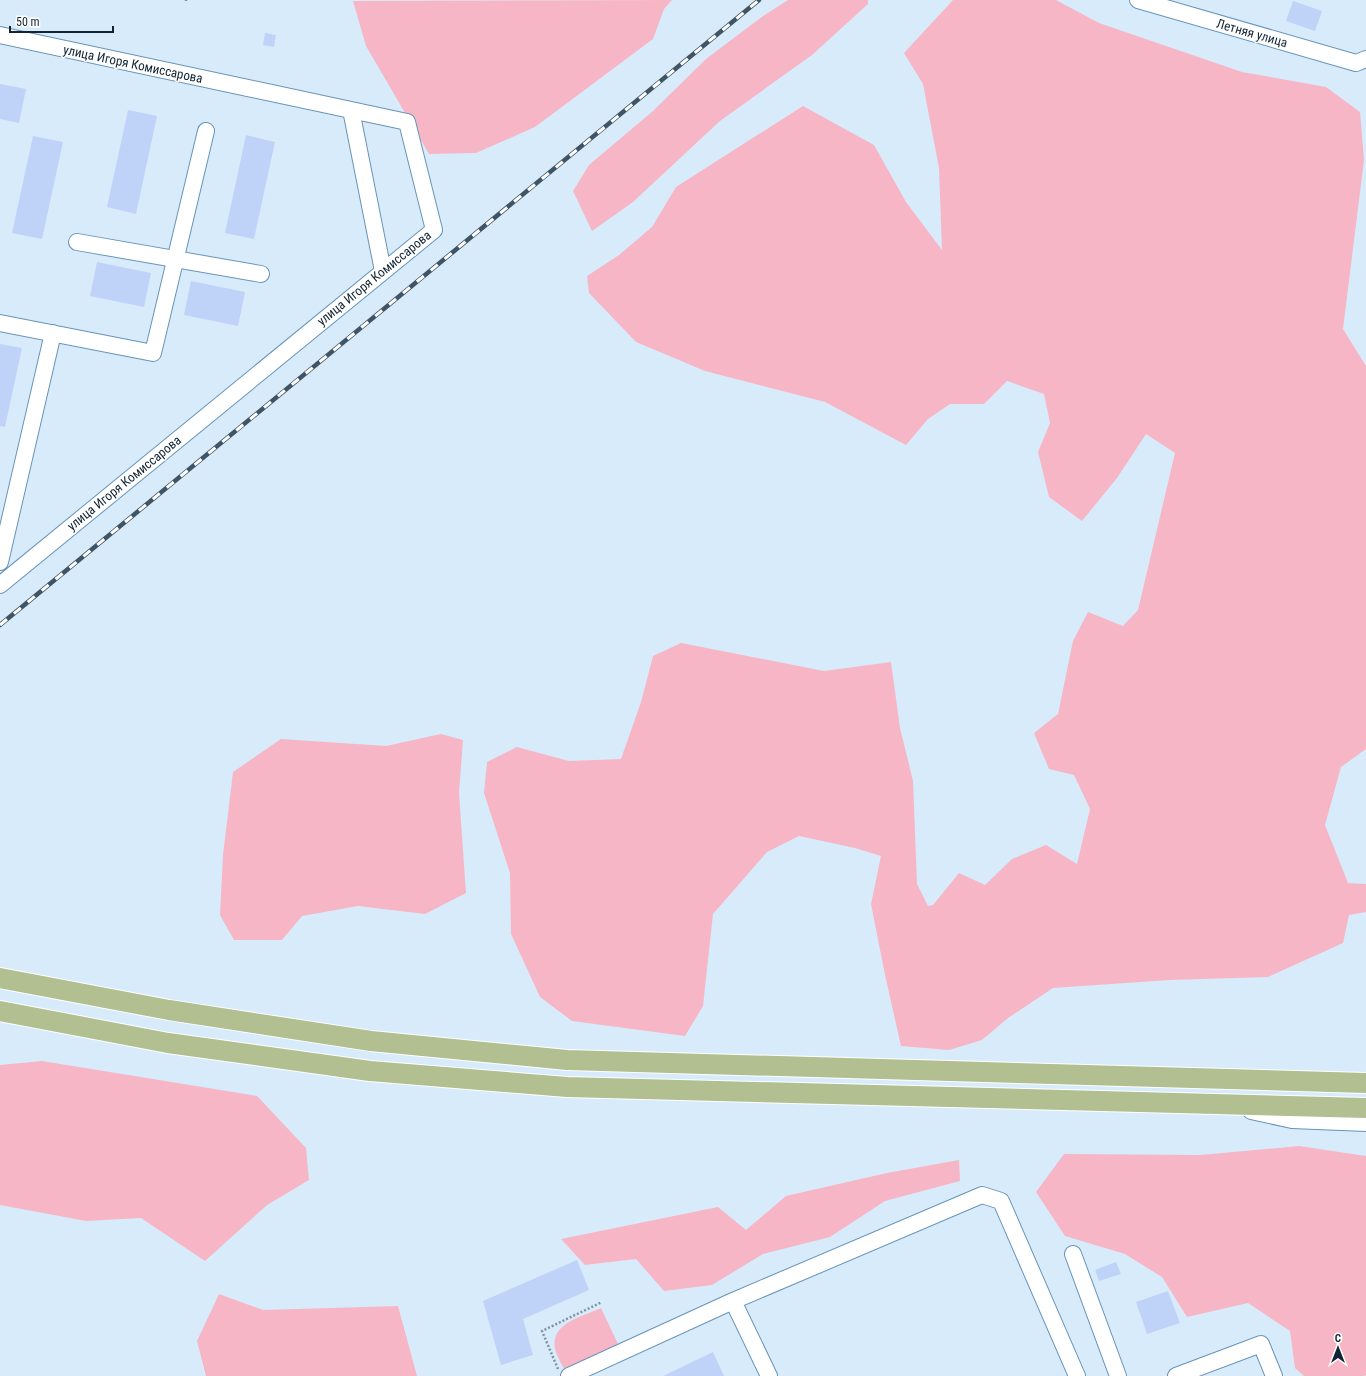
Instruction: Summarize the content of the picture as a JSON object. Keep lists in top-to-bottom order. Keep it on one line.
{"streets":{"street":["Летняя улица","улица Игоря Комиссарова"]},"scale_bar":"50 m","north":"top"}
